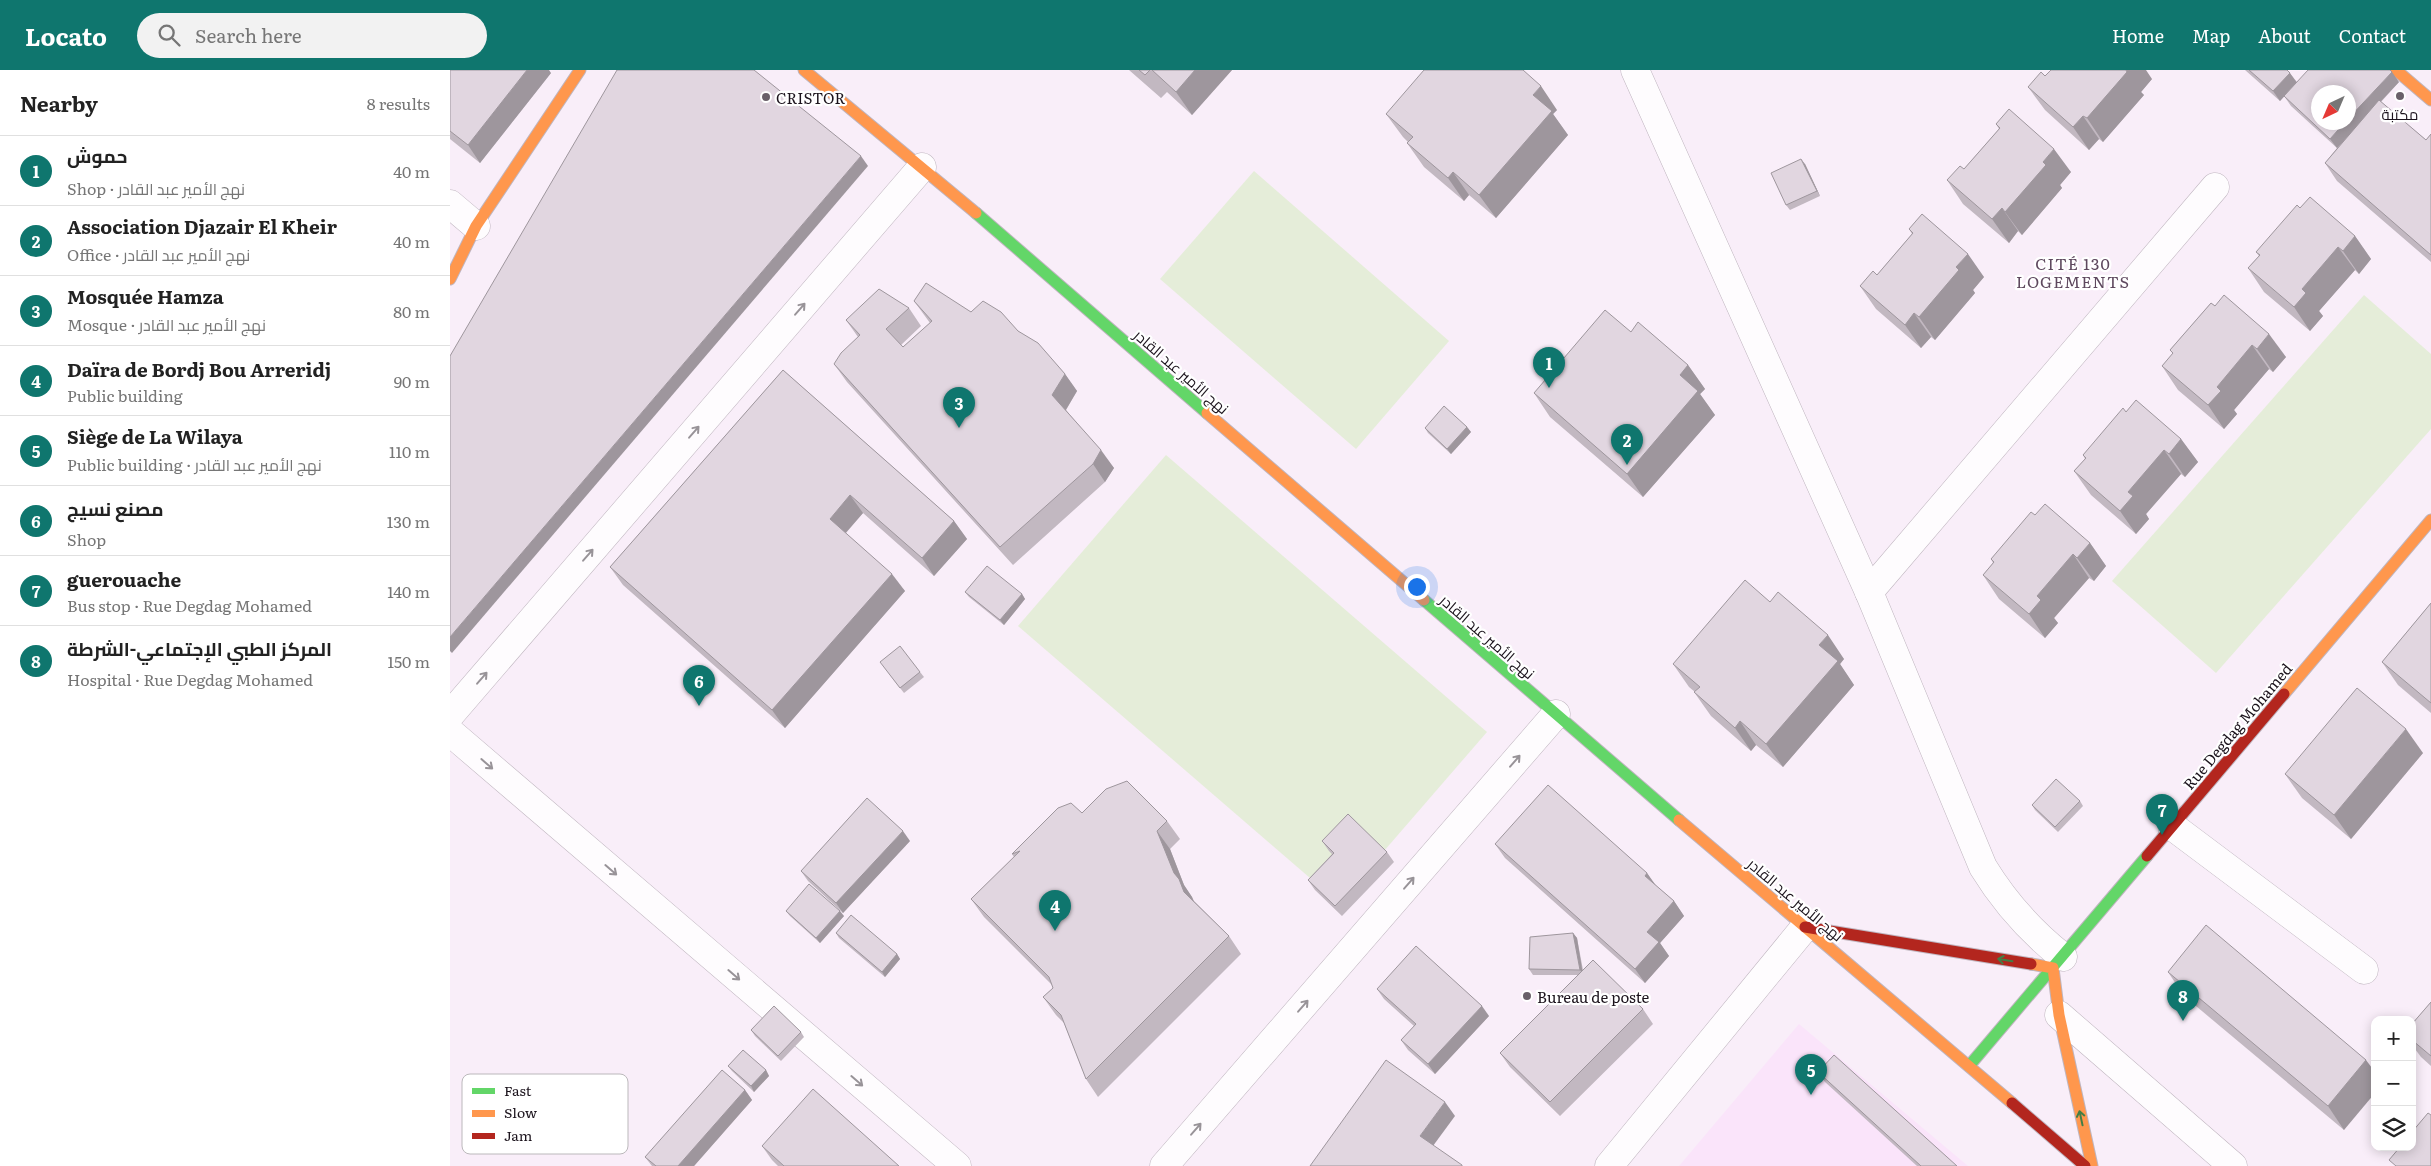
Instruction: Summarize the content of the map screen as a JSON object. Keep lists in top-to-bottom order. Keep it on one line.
{"streets":{"main road":["نهج الأمير عبد القادر","Rue Degdag Mohamed"]},"crossings":[["نهج الأمير عبد القادر","Rue Degdag Mohamed"]],"districts":["CITÉ 130 LOGEMENTS"],"places":["مكتبة","CRISTOR","Bureau de poste"],"legend":["Fast","Slow","Jam"],"north":"bottom left","page":{"header":"Locato","search":"Search here","nav":["Home","Map","About","Contact"],"heading":["Nearby","8 results"],"list":[{"mark":"1","name":"حموش","note":"Shop · نهج الأمير عبد القادر","value":"40 m"},{"mark":"2","name":"Association Djazair El Kheir","note":"Office · نهج الأمير عبد القادر","value":"40 m"},{"mark":"3","name":"Mosquée Hamza","note":"Mosque · نهج الأمير عبد القادر","value":"80 m"},{"mark":"4","name":"Daïra de Bordj Bou Arreridj","note":"Public building","value":"90 m"},{"mark":"5","name":"Siège de La Wilaya","note":"Public building · نهج الأمير عبد القادر","value":"110 m"},{"mark":"6","name":"مصنع نسيج","note":"Shop","value":"130 m"},{"mark":"7","name":"guerouache","note":"Bus stop · Rue Degdag Mohamed","value":"140 m"},{"mark":"8","name":"المركز الطبي الإجتماعي-الشرطة","note":"Hospital · Rue Degdag Mohamed","value":"150 m"}],"pins":["1","3","2","6","7","4","8","5"],"map_buttons":["+","−"]}}
